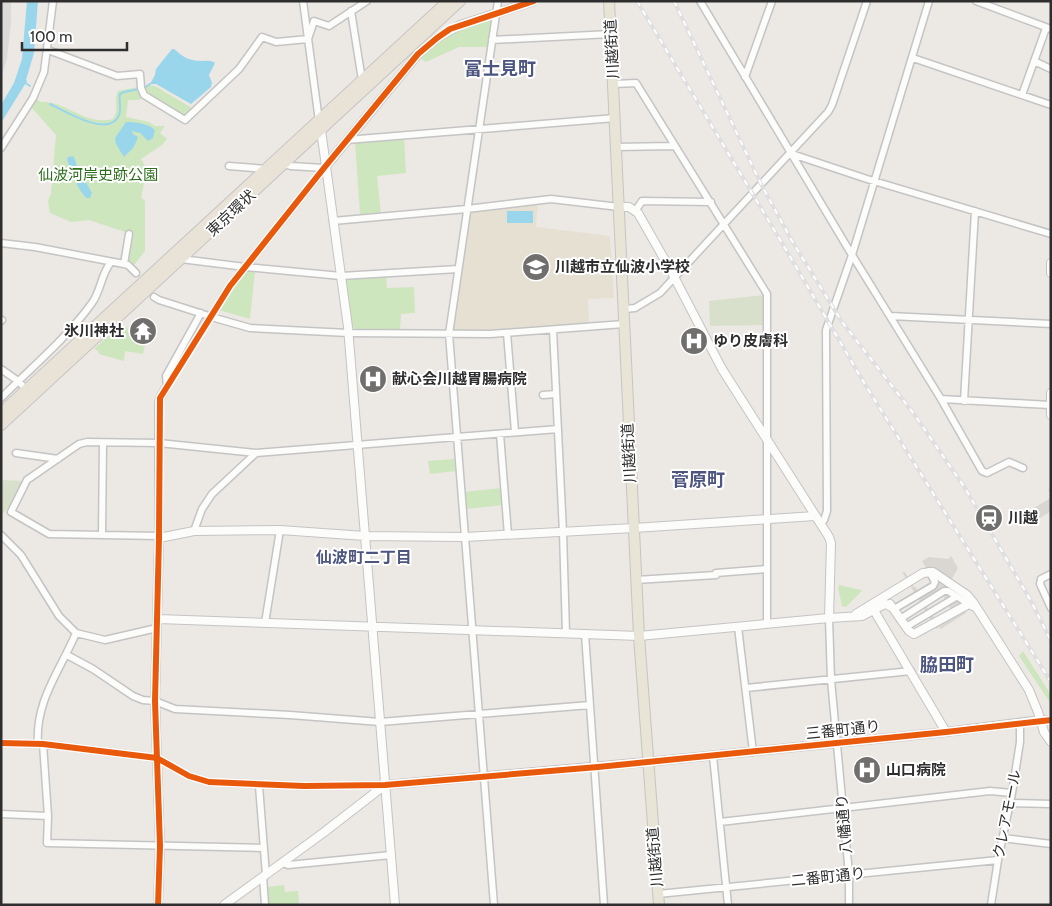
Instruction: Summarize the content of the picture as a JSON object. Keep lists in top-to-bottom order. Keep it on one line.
{"streets":{"highway":["東京環状"],"main road":["川越街道"],"street":["三番町通り","クレアモール","八幡通り","二番町通り"]},"crossings":[["川越街道","三番町通り"],["川越街道","二番町通り"],["三番町通り","クレアモール"],["三番町通り","八幡通り"],["クレアモール","二番町通り"],["八幡通り","二番町通り"]],"districts":["富士見町","菅原町","仙波町二丁目","脇田町"],"parks":["仙波河岸史跡公園"],"places":{"school or university":["川越市立仙波小学校"],"temple":["氷川神社"],"hospital":["ゆり皮膚科","献心会川越胃腸病院","山口病院"],"station":["川越"]},"scale_bar":"100 m"}
